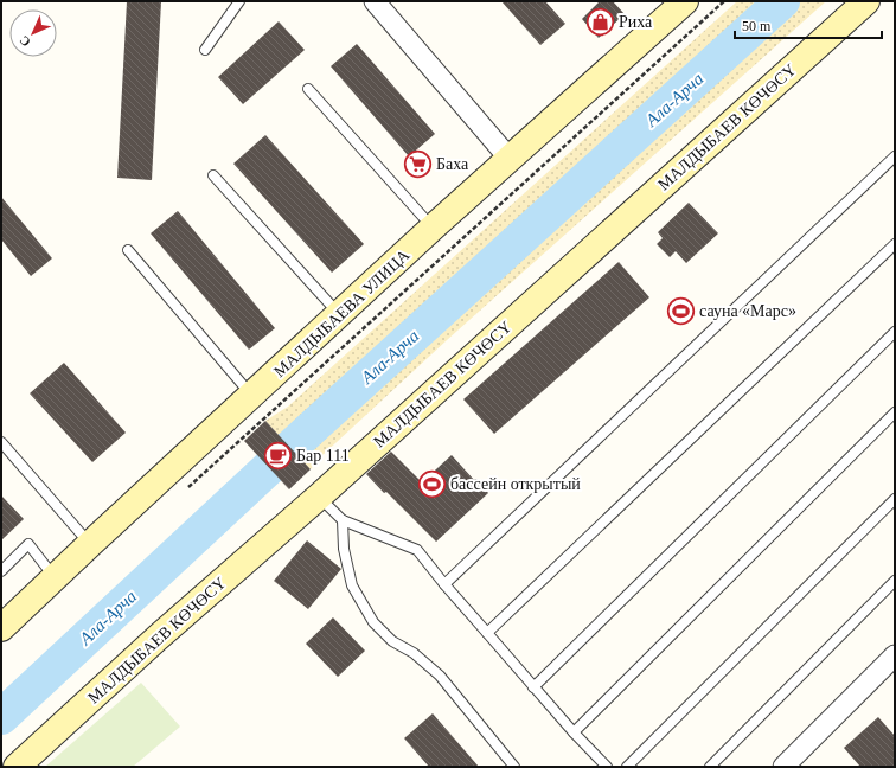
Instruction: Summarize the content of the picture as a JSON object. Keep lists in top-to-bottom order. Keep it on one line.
{"streets":{"street":["МАЛДЫБАЕВ КӨЧӨСҮ","МАЛДЫБАЕВА УЛИЦА"]},"water":["Ала-Арча"],"places":{"shop":["Риха"],"supermarket":["Баха"],"sports":["сауна «Марс»","бассейн открытый"],"cafe":["Бар 111"]},"scale_bar":"50 m","north":"bottom left"}
